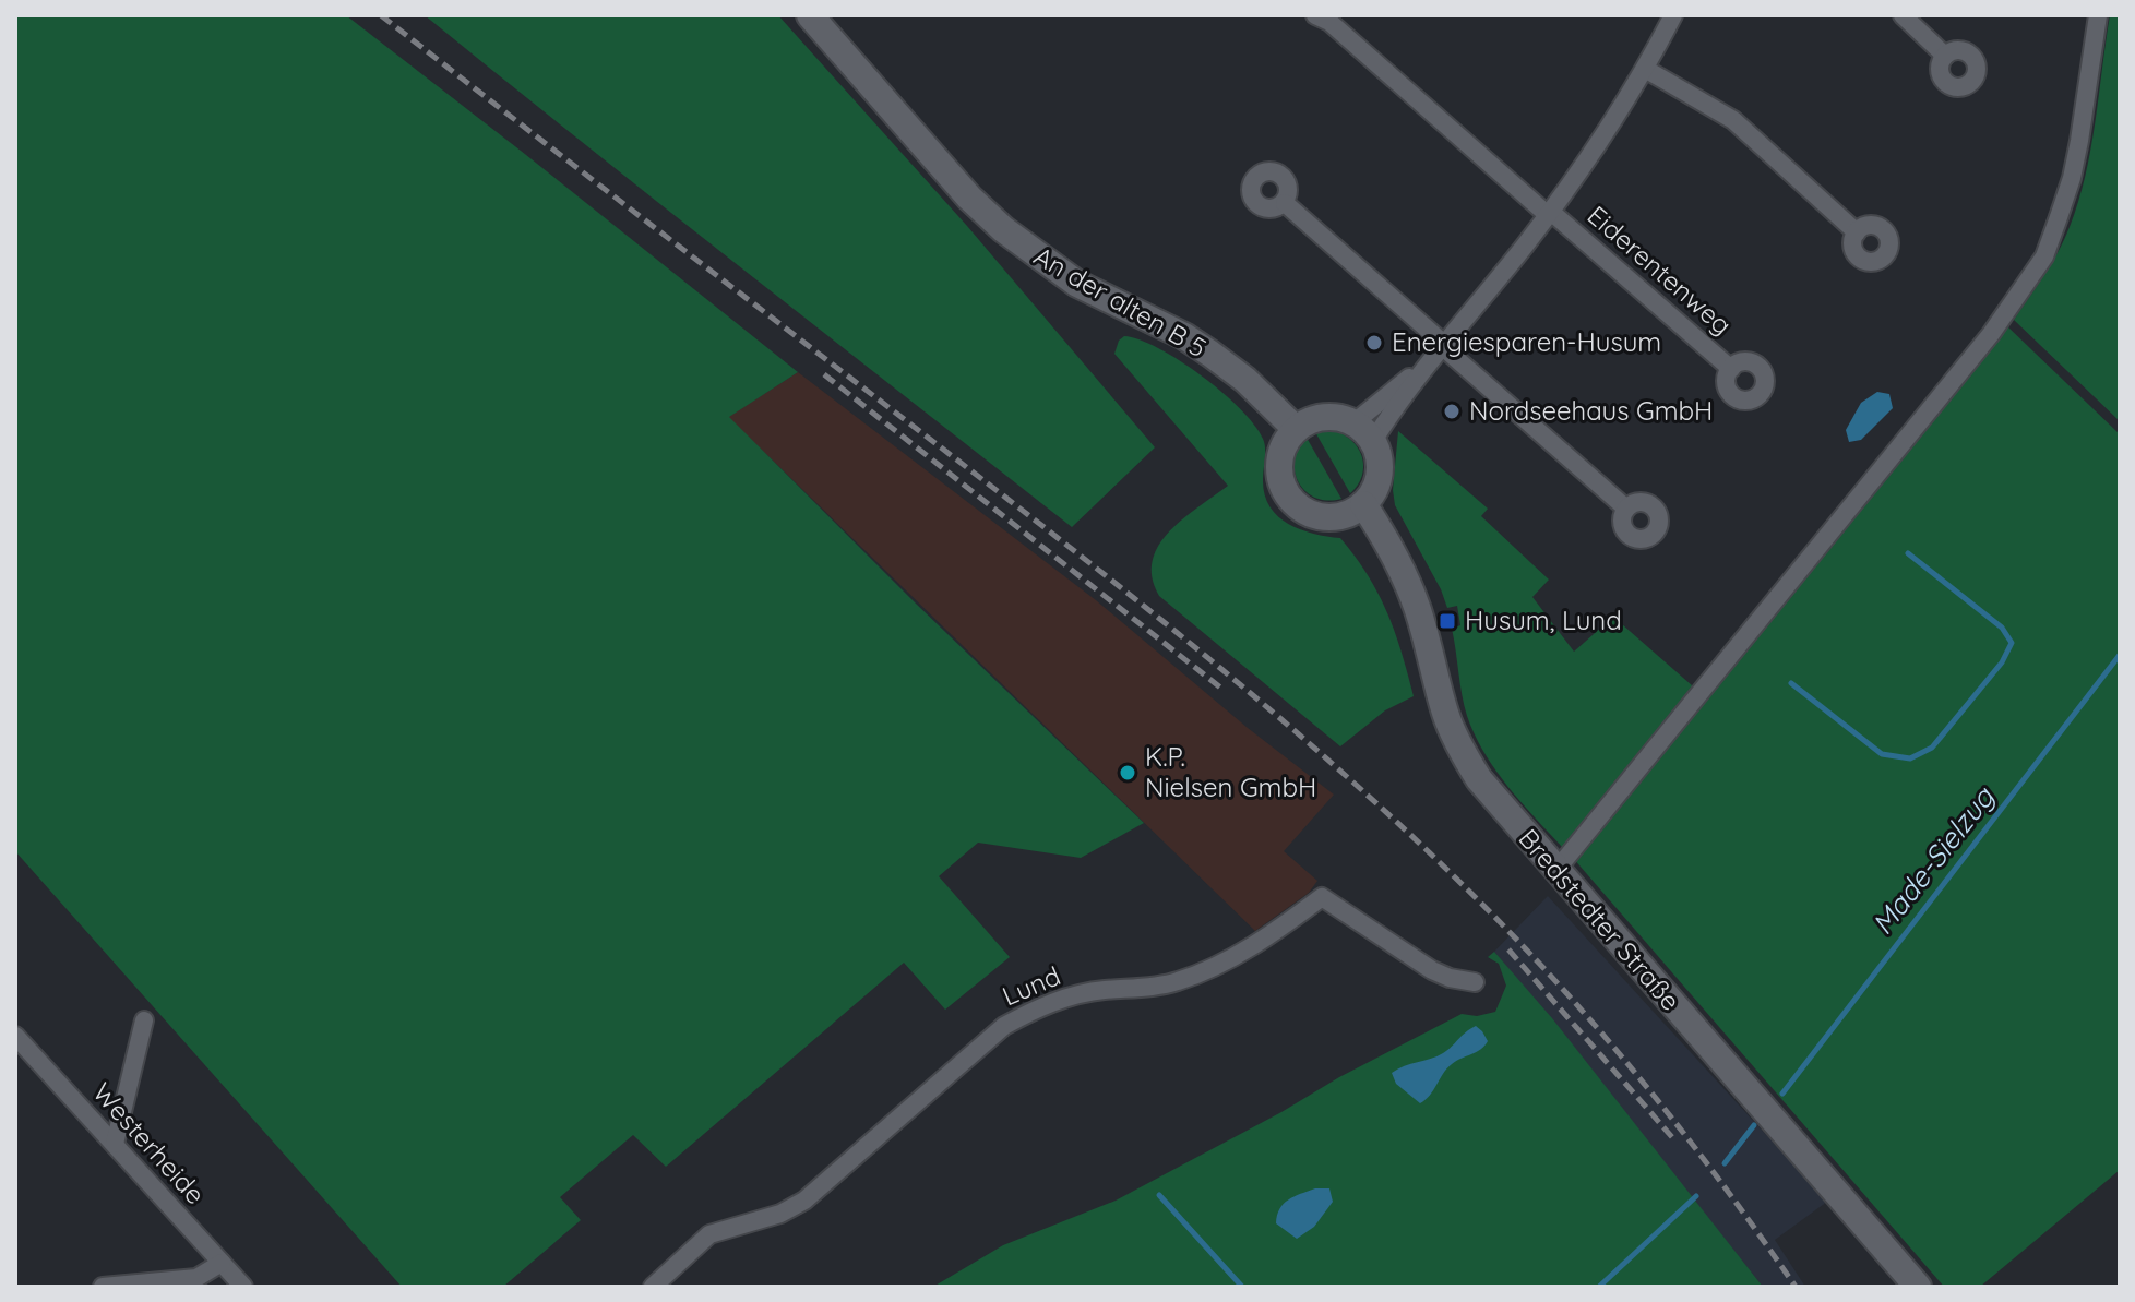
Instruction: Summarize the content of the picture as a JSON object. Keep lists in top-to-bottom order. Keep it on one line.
{"streets":{"main road":["An der alten B 5","Bredstedter Straße"],"street":["Eiderentenweg","Lund","Westerheide"]},"crossings":[["An der alten B 5","Bredstedter Straße"]],"water":["Made-Sielzug"],"places":{"other":["Energiesparen-Husum","Nordseehaus GmbH","K.P. Nielsen GmbH"],"transit":["Husum, Lund"]}}
